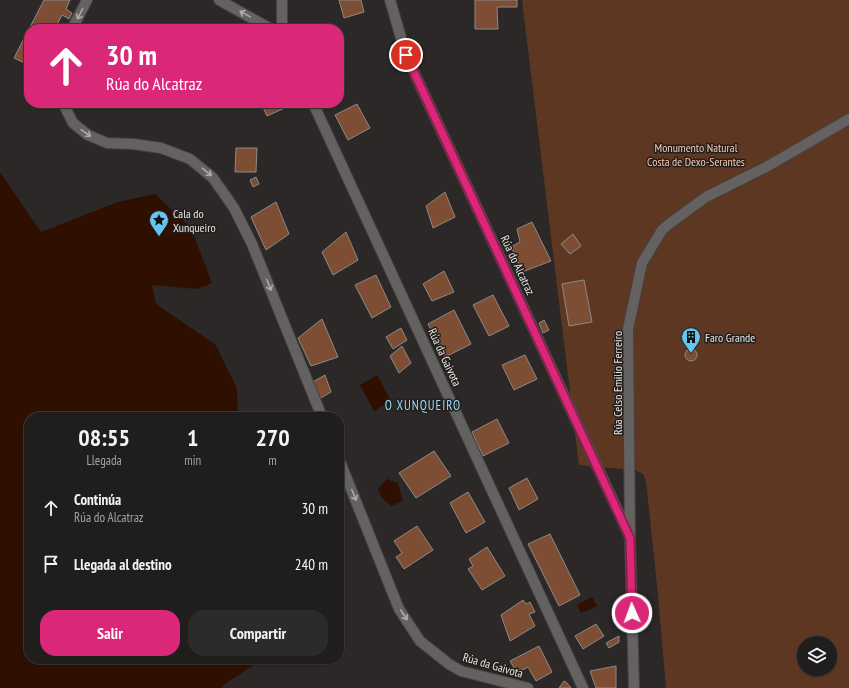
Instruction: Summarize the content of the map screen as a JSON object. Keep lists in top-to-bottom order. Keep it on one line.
{"streets":{"street":["Rúa do Alcatraz","Rúa da Gaivota","Rúa Celso Emilio Ferreiro"]},"crossings":[["Rúa do Alcatraz","Rúa Celso Emilio Ferreiro"]],"districts":["O XUNQUEIRO"],"parks":["Monumento Natural Costa de Dexo-Serantes"],"places":{"place":["Cala do Xunqueiro"],"building":["Faro Grande"]},"page":{"turn":["30 m","Rúa do Alcatraz"],"eta":["08:55","Llegada","1","min","270","m"],"list":[{"name":"Continúa","note":"Rúa do Alcatraz","value":"30 m"},{"name":"Llegada al destino","value":"240 m"}],"buttons":["Salir","Compartir"]}}
